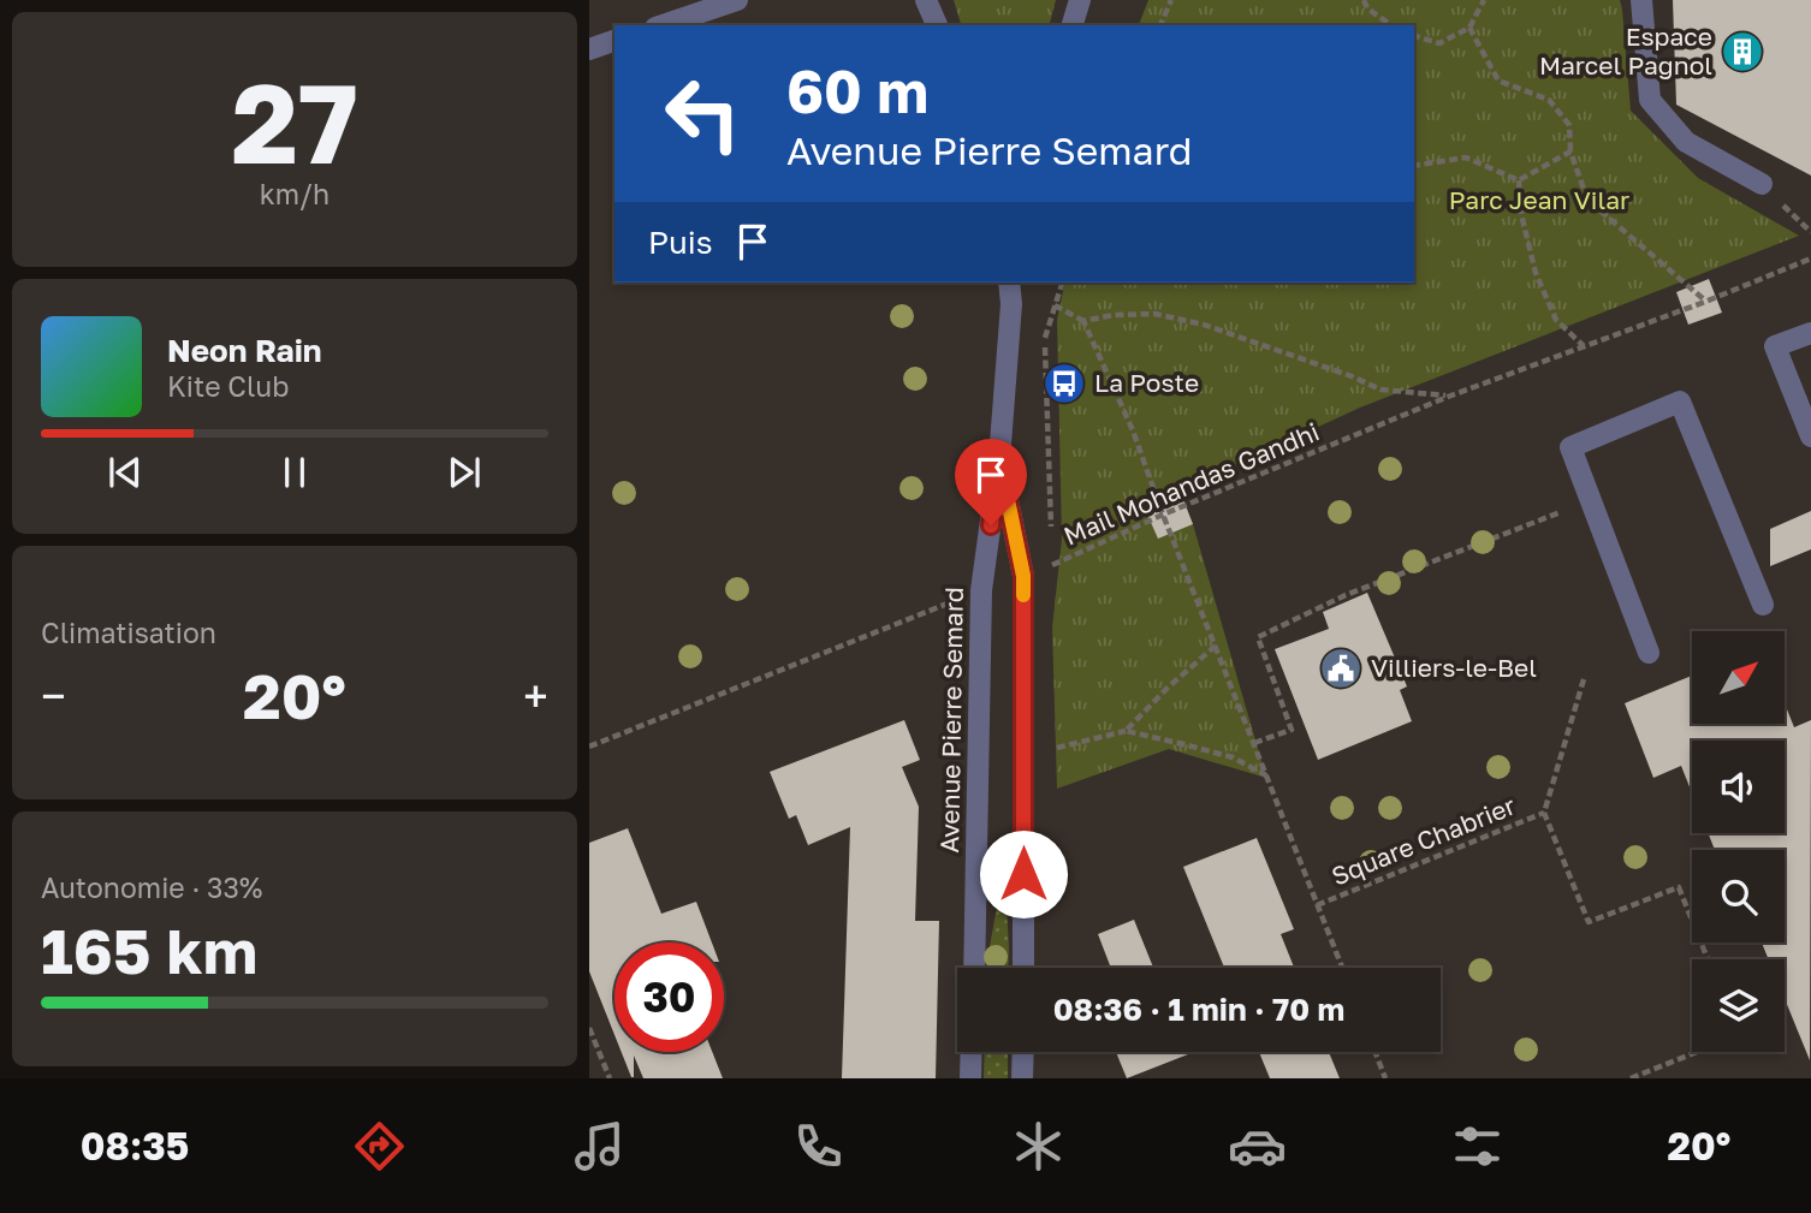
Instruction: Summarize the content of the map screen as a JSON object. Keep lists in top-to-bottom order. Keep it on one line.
{"streets":{"street":["Avenue Pierre Semard"],"path":["Mail Mohandas Gandhi","Square Chabrier"]},"crossings":[["Mail Mohandas Gandhi","Square Chabrier"]],"parks":["Parc Jean Vilar"],"places":{"building":["Espace Marcel Pagnol"],"bus stop":["La Poste"],"public building":["Villiers-le-Bel"]},"north":"top right","page":{"tile":[["27","km/h"],"Climatisation",["Autonomie · 33%","165 km"]],"turn":["60 m","Avenue Pierre Semard"],"then":"Puis","song":["Neon Rain","Kite Club"],"heat":["−","20°","+"],"limit":"30","trip":"08:36 · 1 min · 70 m","tabs":["08:35","20°"]}}
